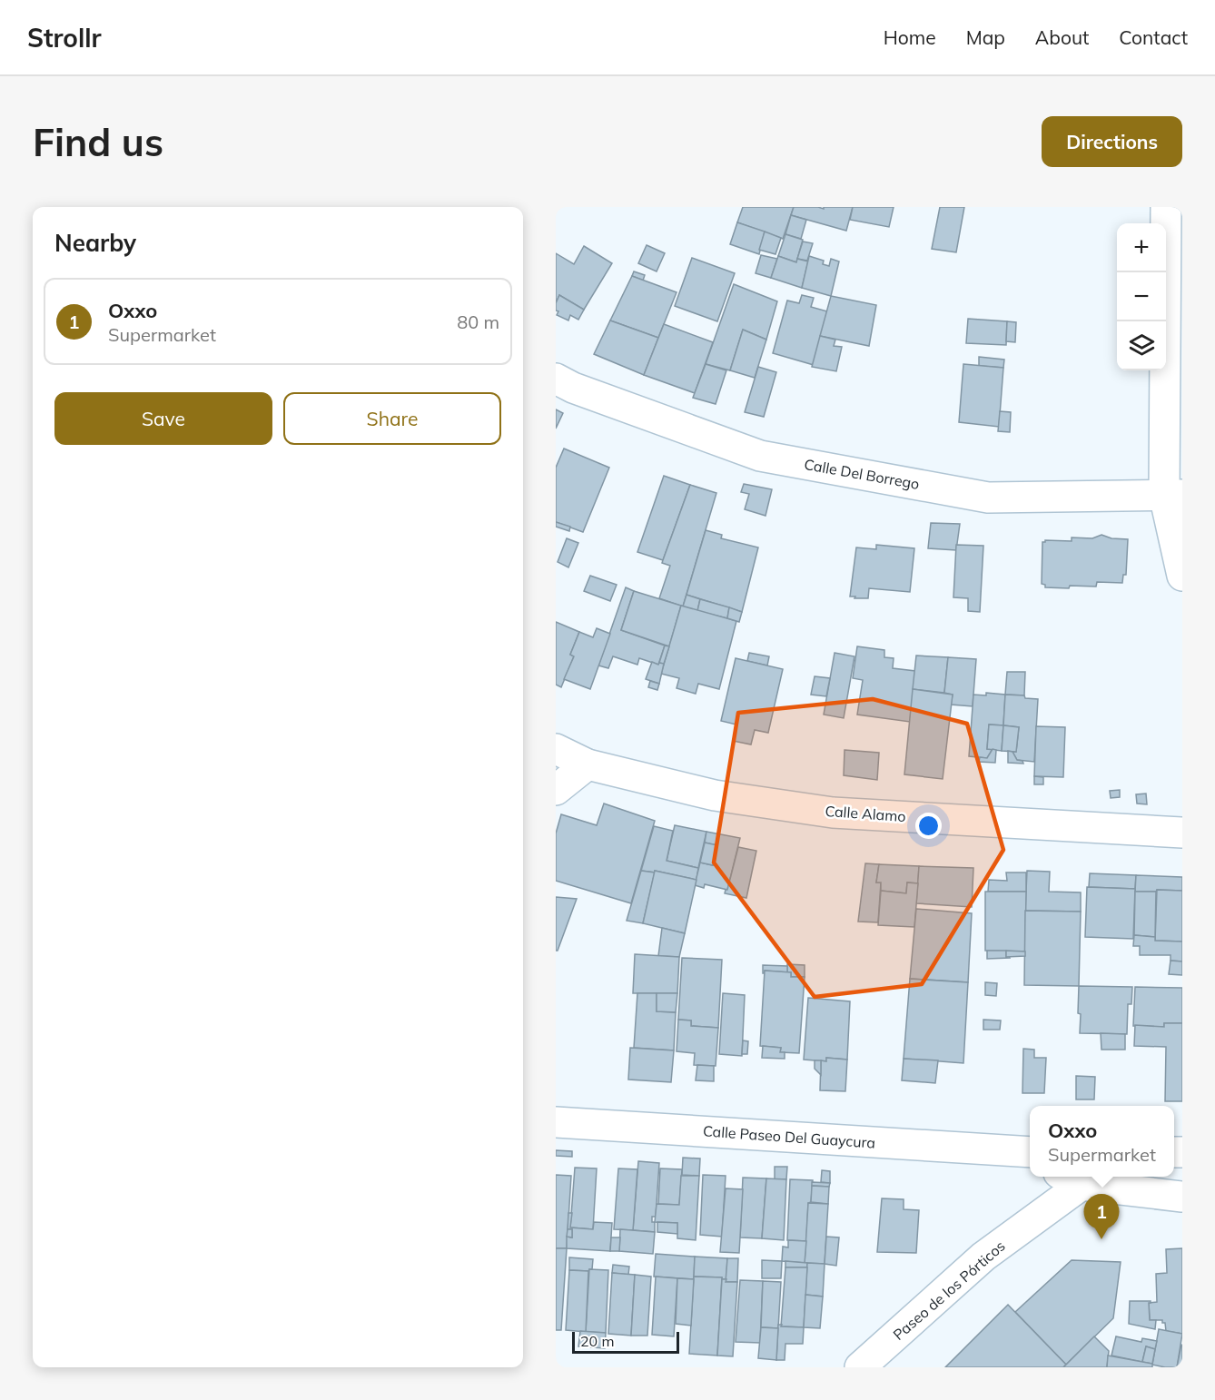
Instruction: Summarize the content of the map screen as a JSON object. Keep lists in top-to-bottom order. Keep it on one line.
{"streets":{"street":["Calle Del Borrego","Calle Alamo","Calle Paseo Del Guaycura","Paseo de los Pórticos"]},"scale_bar":"20 m","page":{"header":"Strollr","nav":["Home","Map","About","Contact"],"buttons":["Directions",["Save","Share"]],"title":"Find us","heading":"Nearby","map_buttons":["+","−"],"list":[{"mark":"1","name":"Oxxo","note":"Supermarket","value":"80 m"}],"popup":["Oxxo","Supermarket"],"pins":"1","scale":"20 m"}}
